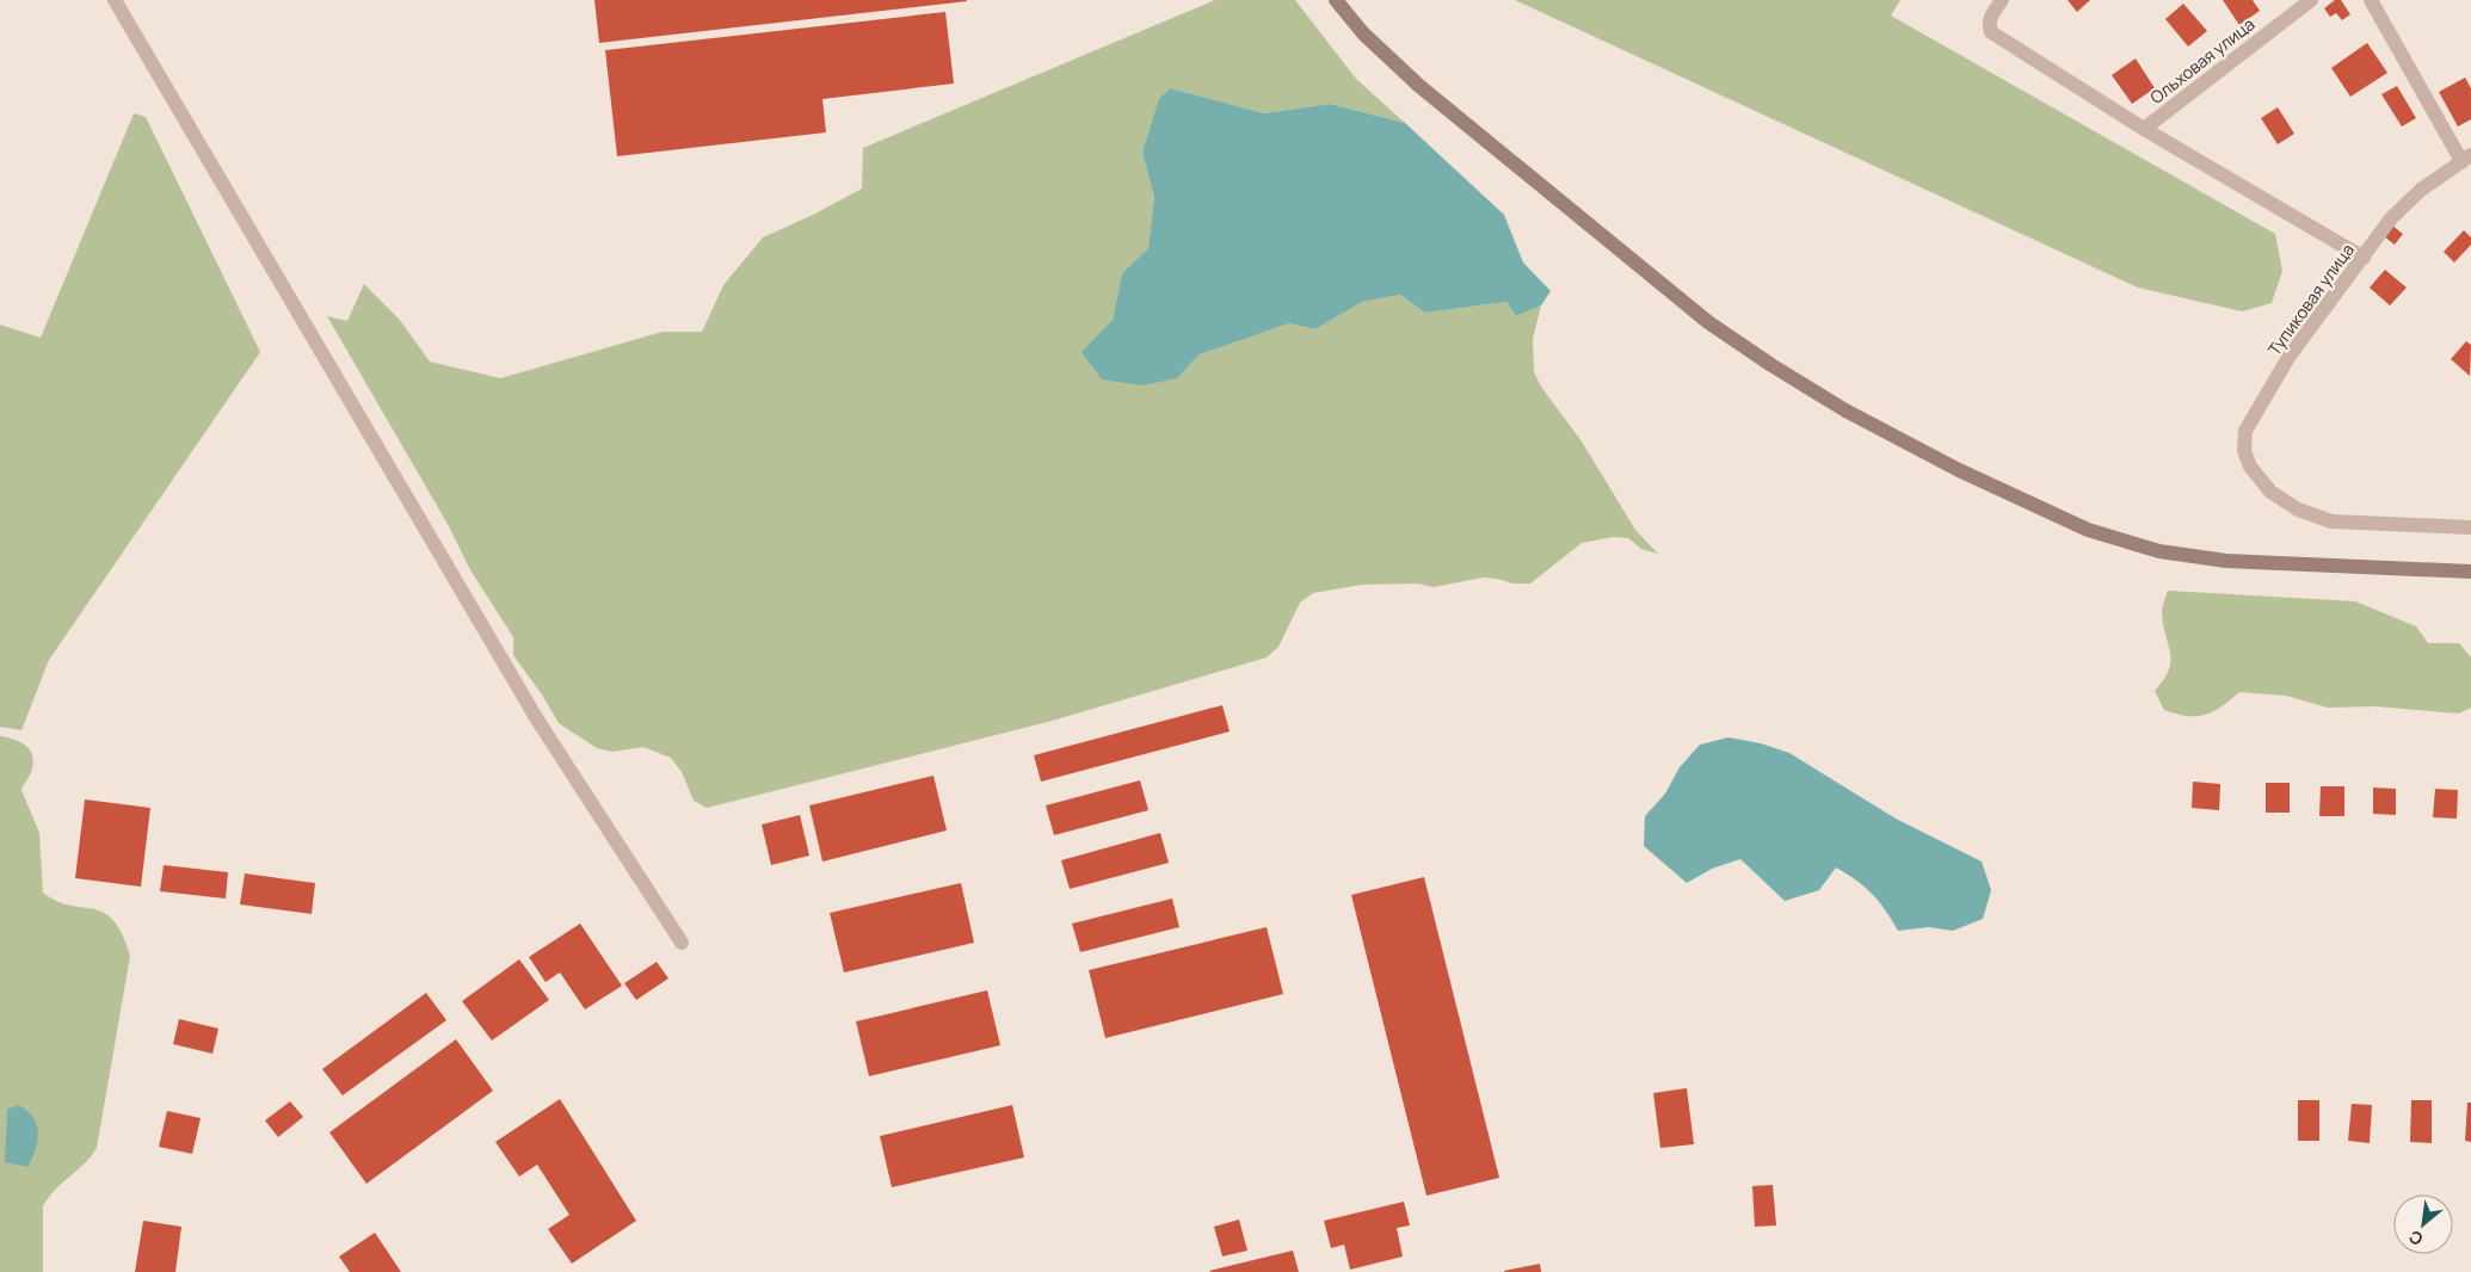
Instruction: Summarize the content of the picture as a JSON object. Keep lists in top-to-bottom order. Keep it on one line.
{"streets":{"street":["Ольховая улица","Тупиковая улица"]},"north":"bottom left"}
